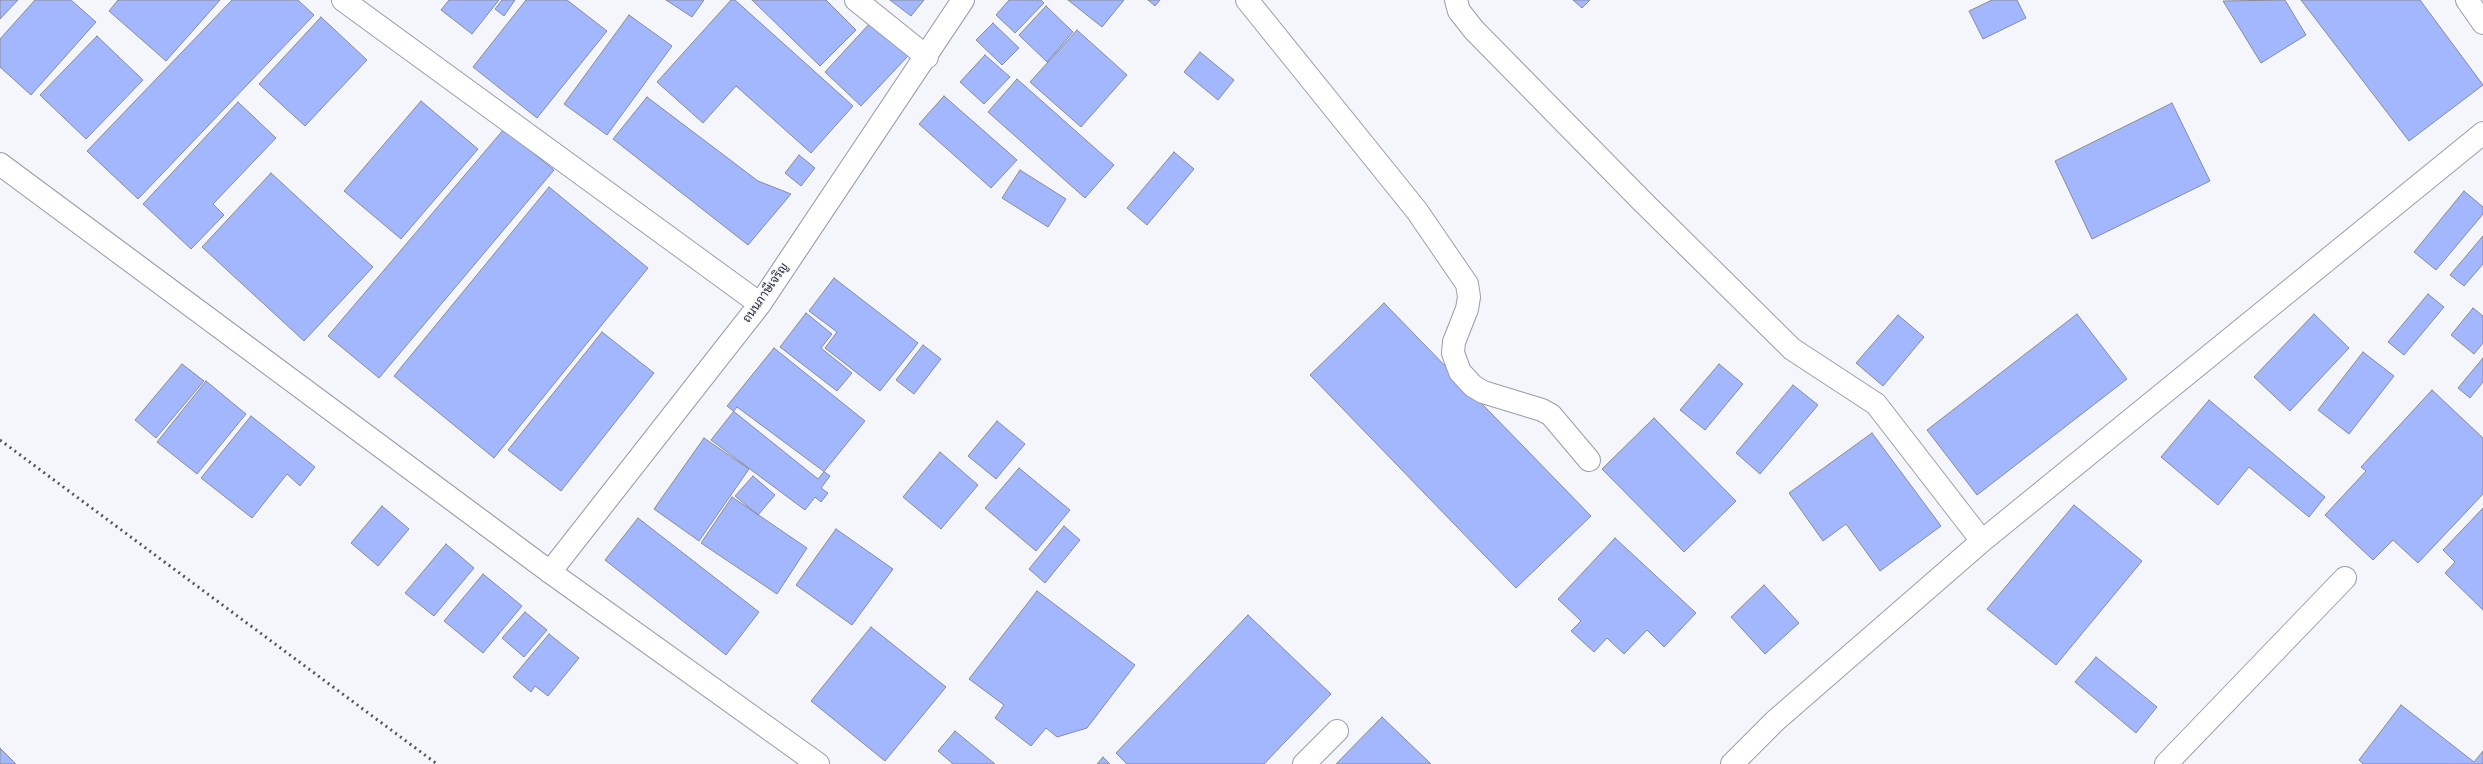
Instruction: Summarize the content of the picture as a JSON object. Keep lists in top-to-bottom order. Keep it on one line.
{"streets":{"street":["ถนนภาษีเจริญ"]}}
